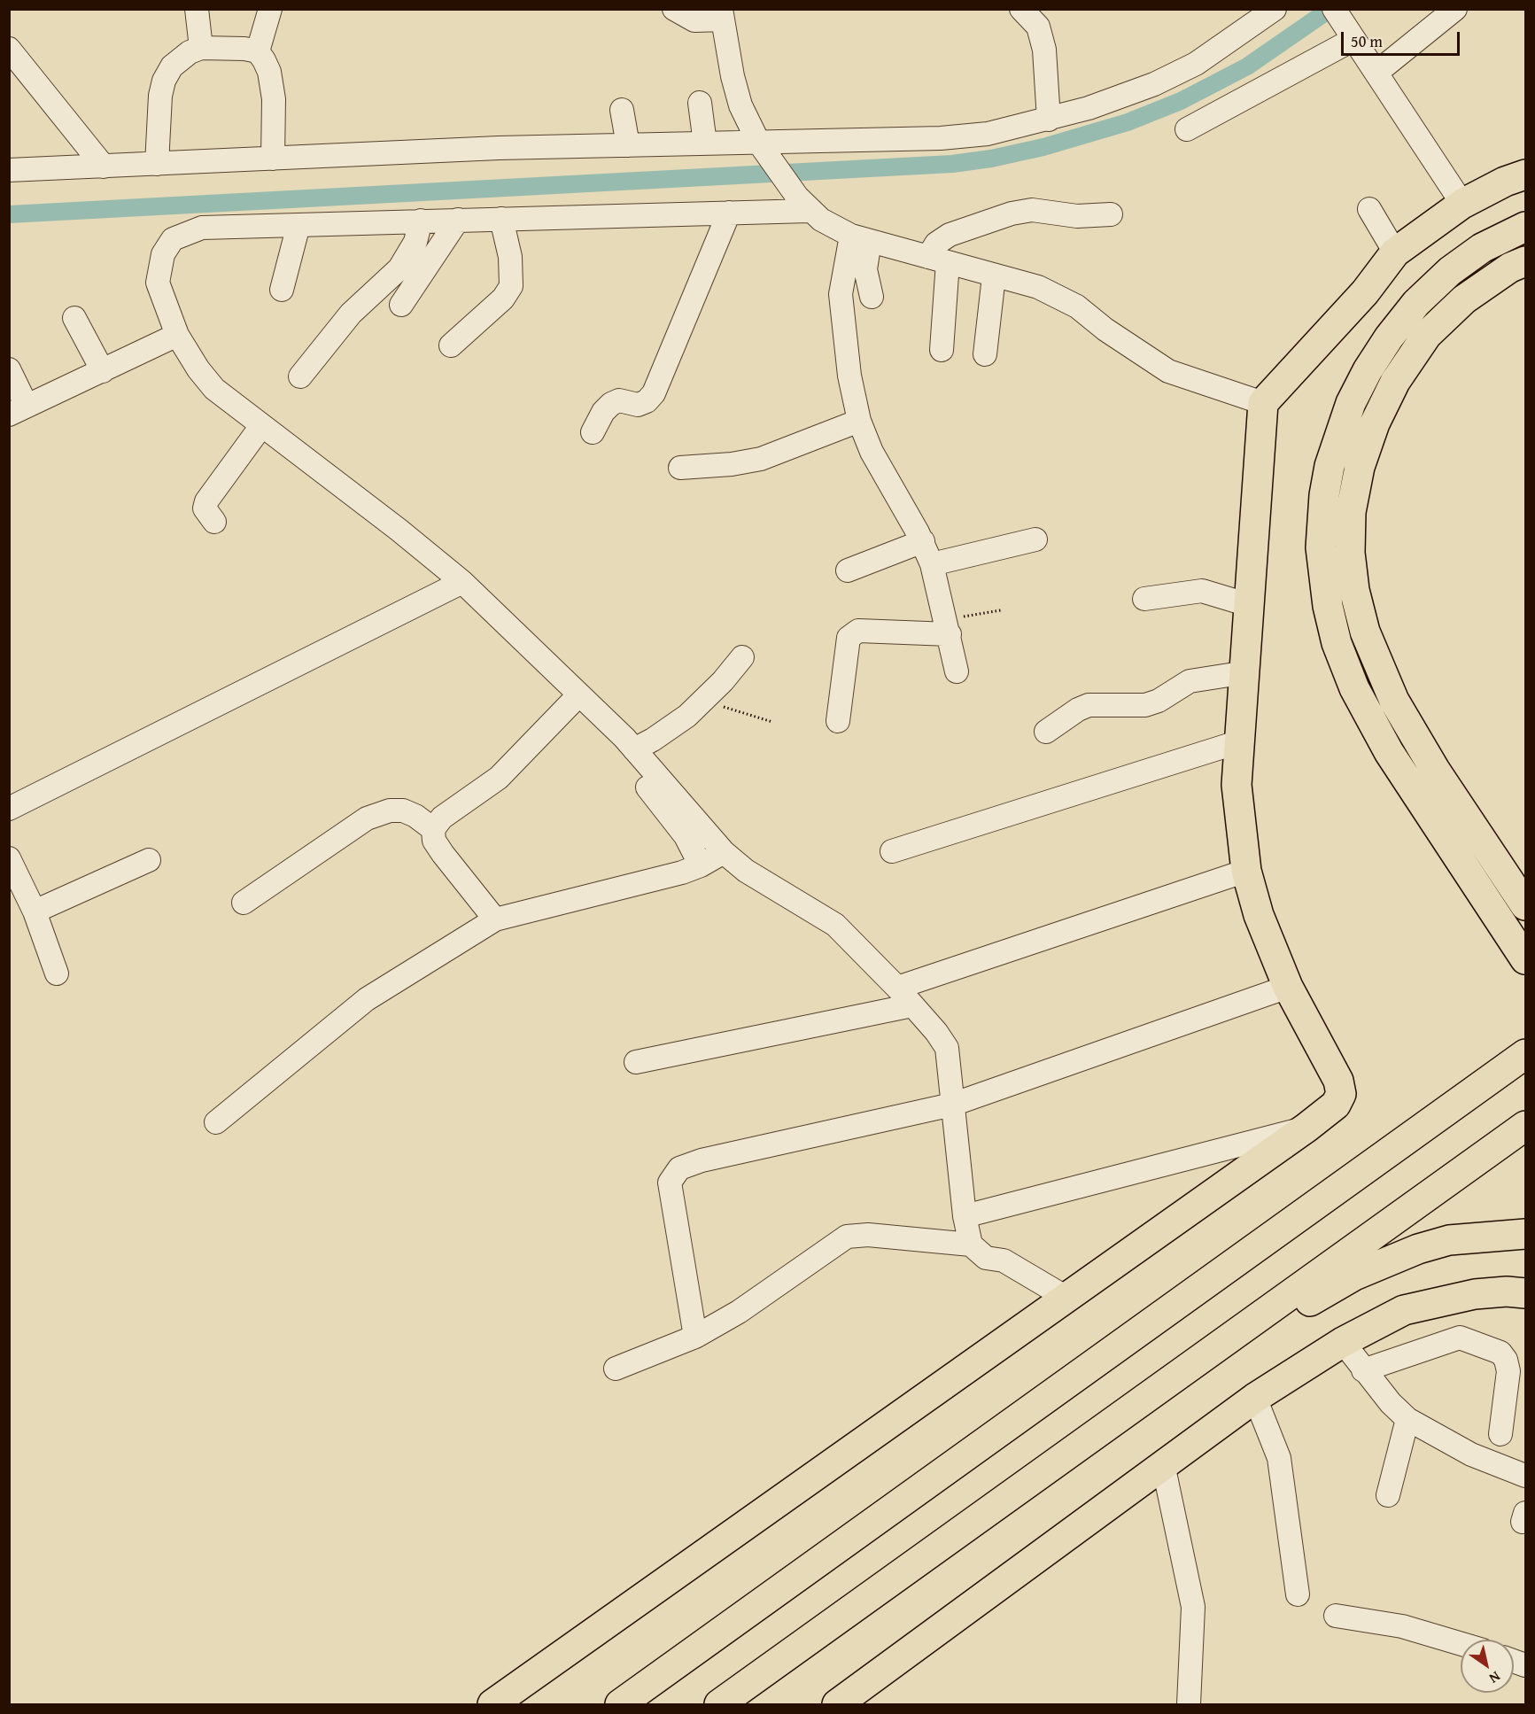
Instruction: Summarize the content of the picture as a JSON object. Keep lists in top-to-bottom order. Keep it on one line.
{"scale_bar":"50 m","north":"bottom right"}
